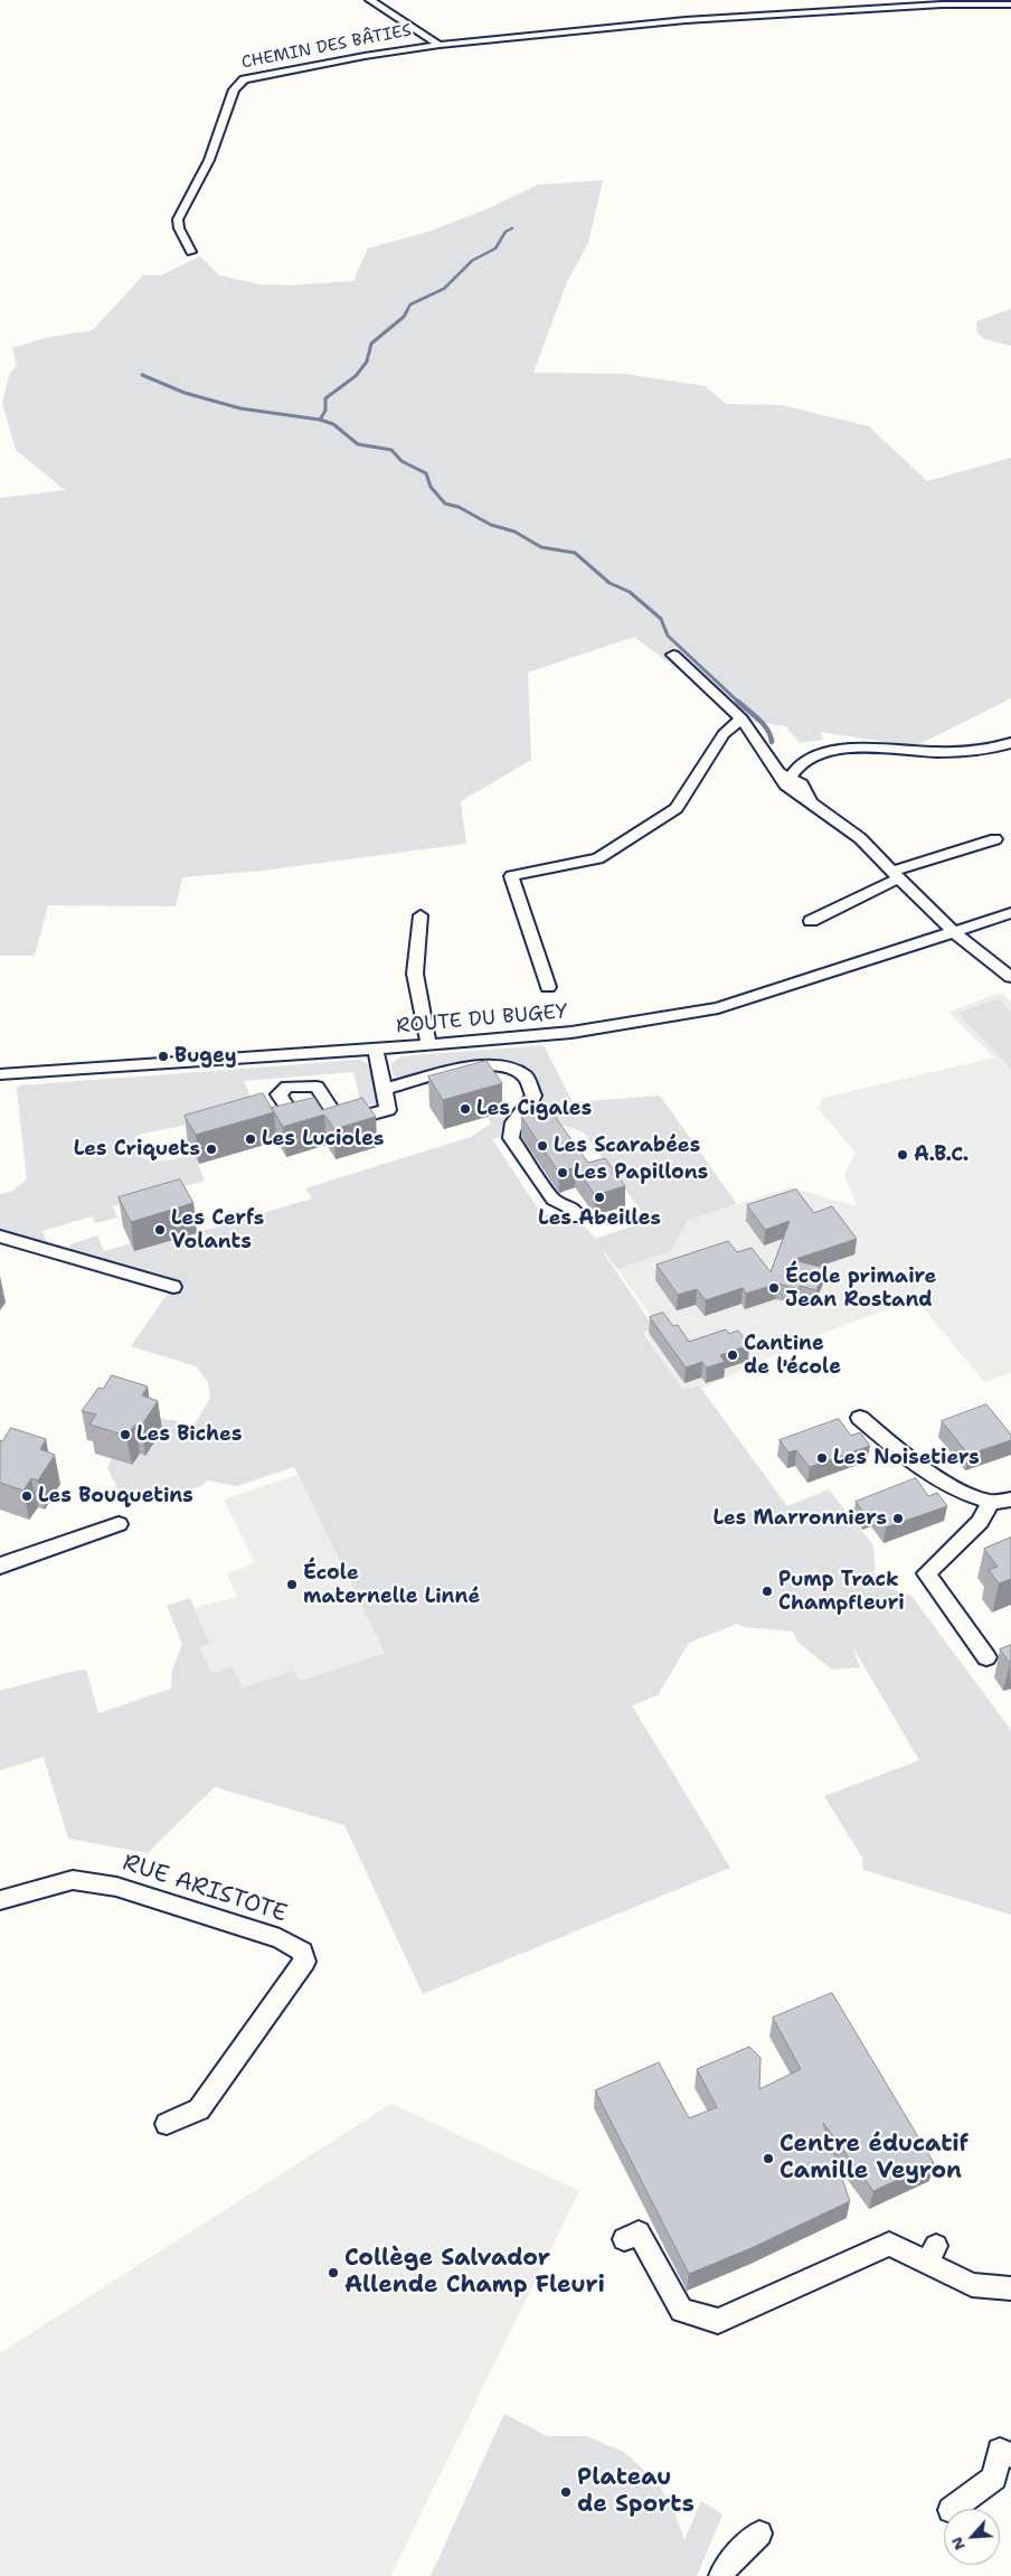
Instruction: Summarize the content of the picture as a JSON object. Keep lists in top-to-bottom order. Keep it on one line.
{"streets":{"street":["CHEMIN DES BÂTIES","ROUTE DU BUGEY","RUE ARISTOTE"]},"places":["Bugey","Les Cigales","Les Lucioles","Les Scarabées","Les Criquets","A.B.C.","Les Papillons","Les Abeilles","Les Cerfs Volants","École primaire Jean Rostand","Cantine de l'école","Les Biches","Les Noisetiers","Les Bouquetins","Les Marronniers","École maternelle Linné","Pump Track Champfleuri","Centre éducatif Camille Veyron","Collège Salvador Allende Champ Fleuri","Plateau de Sports"],"north":"bottom left"}
